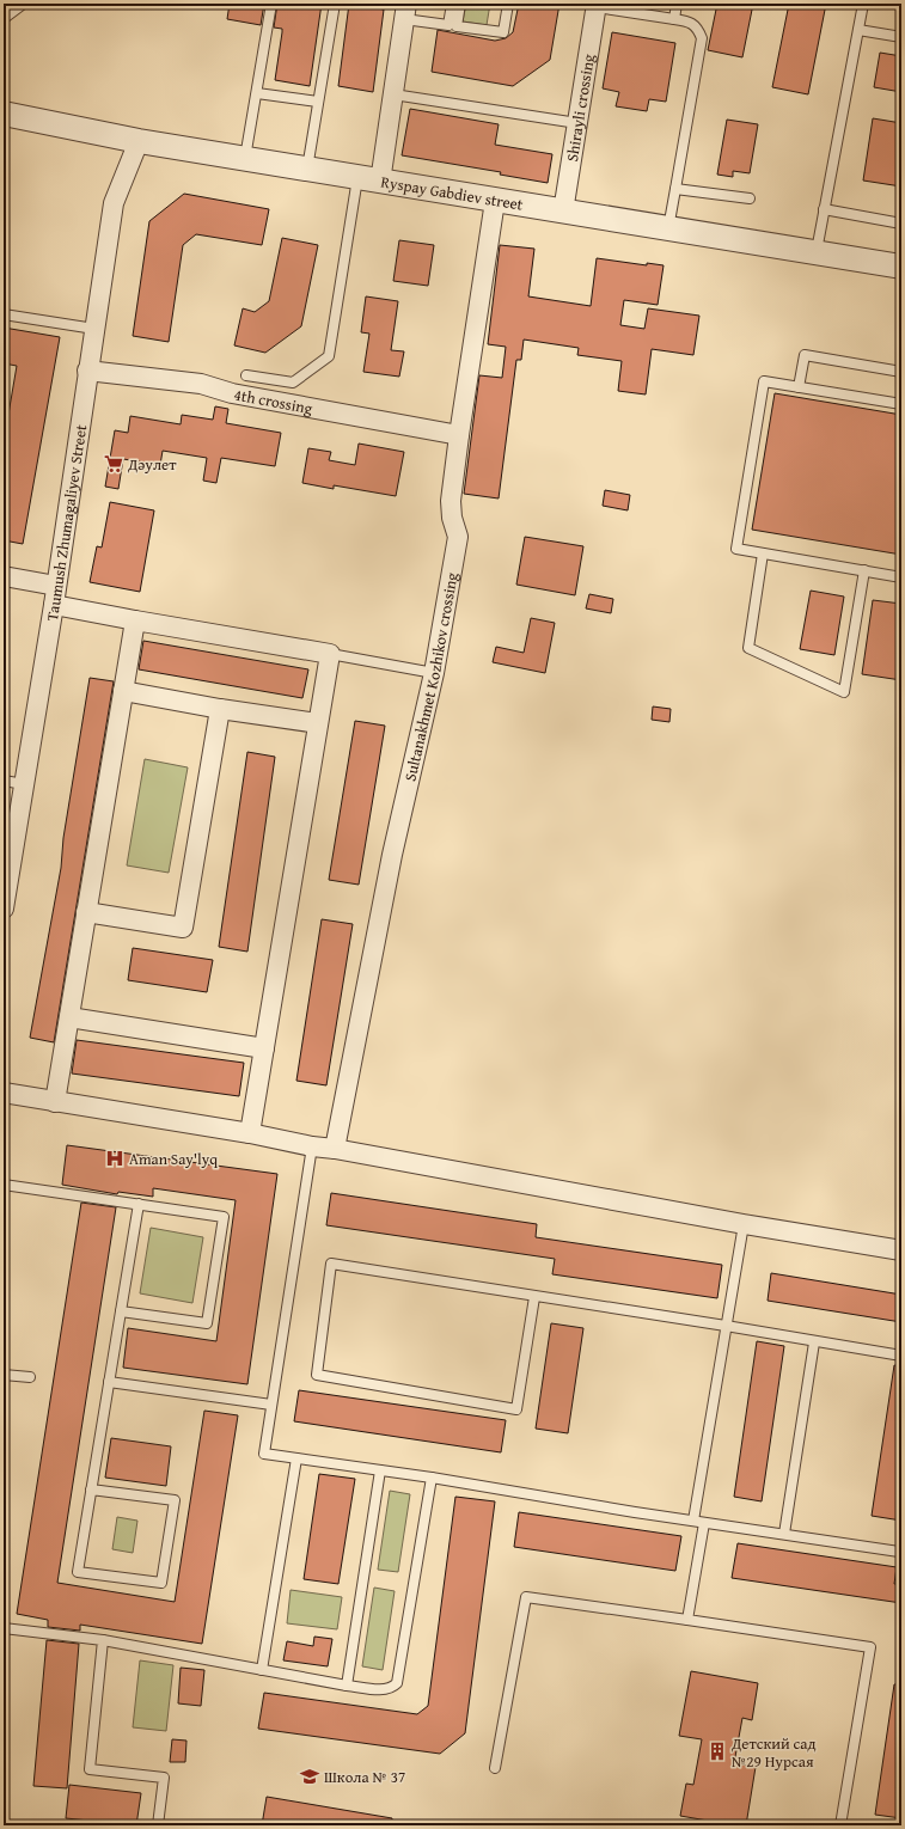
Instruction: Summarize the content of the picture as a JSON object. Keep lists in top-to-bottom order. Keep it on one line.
{"streets":{"street":["Shirayli crossing","Ryspay Gabdiev street","4th crossing","Taumush Zhumagaliyev Street","Sultanakhmet Kozhikov crossing"]},"crossings":[["Shirayli crossing","Ryspay Gabdiev street"],["Ryspay Gabdiev street","Taumush Zhumagaliyev Street"],["Ryspay Gabdiev street","Sultanakhmet Kozhikov crossing"],["4th crossing","Taumush Zhumagaliyev Street"],["4th crossing","Sultanakhmet Kozhikov crossing"]],"places":{"supermarket":["Дәулет"],"hospital":["Aman Say'lyq"],"building":["Детский сад №29 Нурсая"],"school or university":["Школа № 37"]}}
